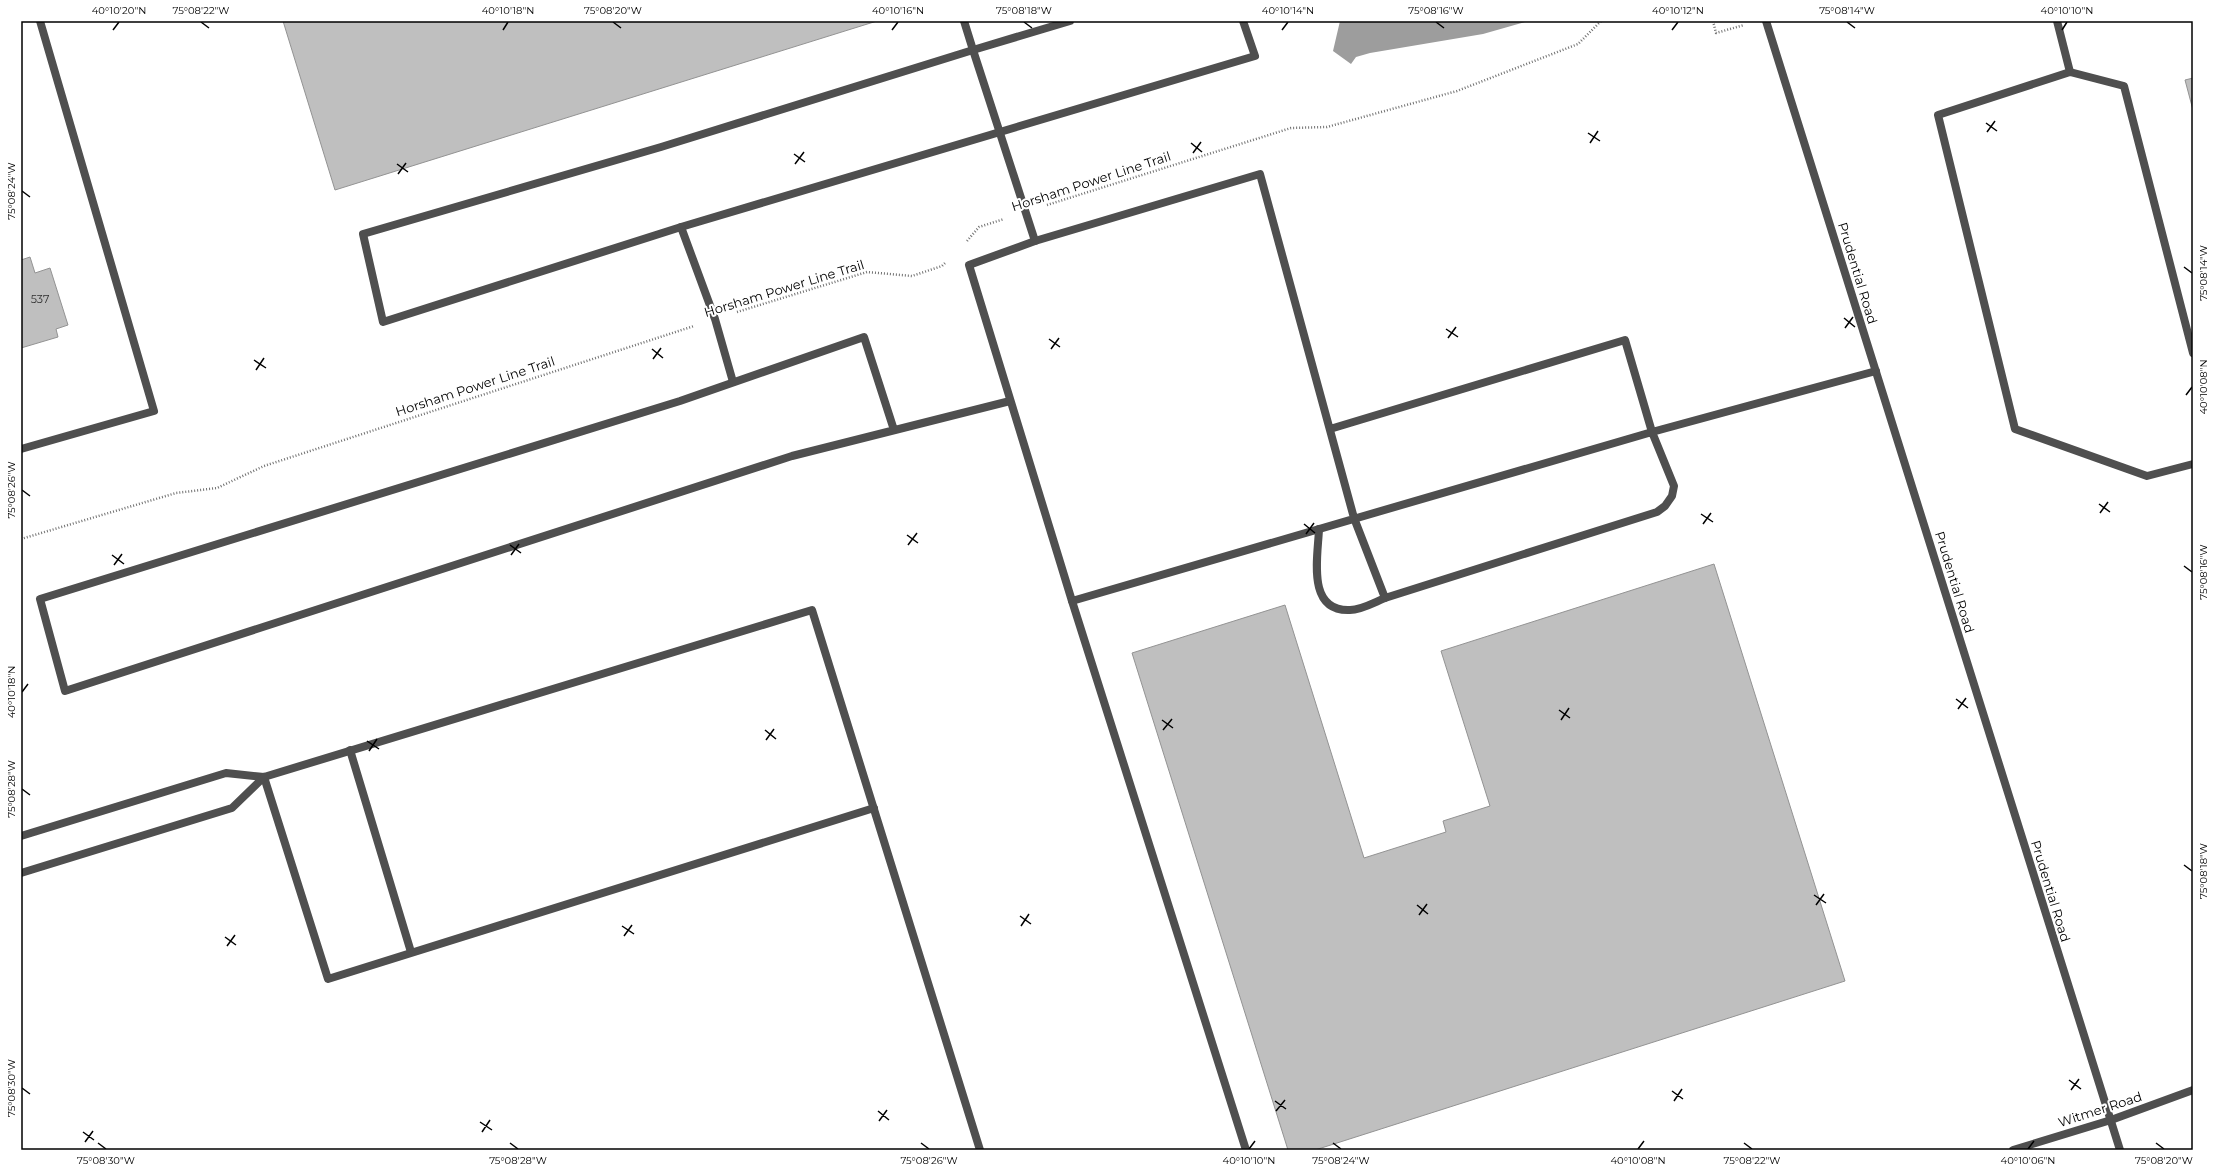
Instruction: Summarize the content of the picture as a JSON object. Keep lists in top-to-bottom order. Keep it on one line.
{"streets":{"street":["Prudential Road","Witmer Road"],"path":["Horsham Power Line Trail"]},"crossings":[["Prudential Road","Witmer Road"]],"house_numbers":["537"],"coordinates":["40°10'20\"N","75°08'22\"W","40°10'18\"N","75°08'20\"W","40°10'16\"N","75°08'18\"W","40°10'14\"N","75°08'16\"W","40°10'12\"N","75°08'14\"W","40°10'10\"N","75°08'24\"W","40°10'08\"N","75°08'26\"W","75°08'28\"W","75°08'30\"W","40°10'06\"N"]}
